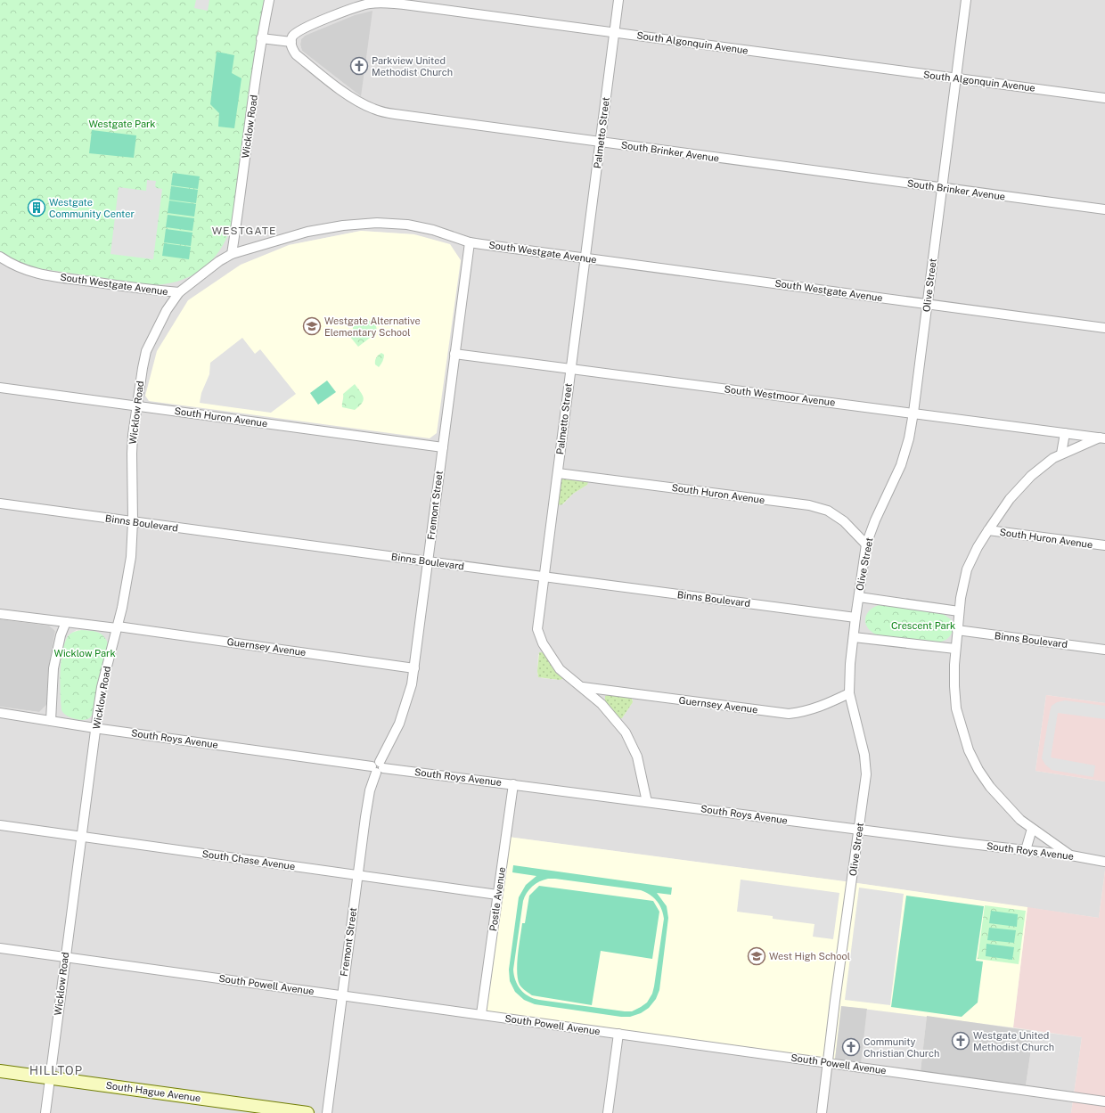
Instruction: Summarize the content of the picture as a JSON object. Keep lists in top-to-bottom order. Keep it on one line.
{"streets":{"main road":["South Hague Avenue"],"street":["South Algonquin Avenue","Wicklow Road","Palmetto Street","South Brinker Avenue","South Westgate Avenue","Olive Street","South Westmoor Avenue","South Huron Avenue","Fremont Street","Binns Boulevard","Guernsey Avenue","South Roys Avenue","South Chase Avenue","Postle Avenue","South Powell Avenue"]},"crossings":[["South Algonquin Avenue","Palmetto Street"],["South Algonquin Avenue","South Brinker Avenue"],["South Algonquin Avenue","Olive Street"],["Wicklow Road","South Westgate Avenue"],["Wicklow Road","South Huron Avenue"],["Wicklow Road","Binns Boulevard"],["Wicklow Road","Guernsey Avenue"],["Wicklow Road","South Roys Avenue"],["Wicklow Road","South Chase Avenue"],["Wicklow Road","South Powell Avenue"],["Wicklow Road","South Hague Avenue"],["Palmetto Street","South Brinker Avenue"],["Palmetto Street","South Westgate Avenue"],["Palmetto Street","South Westmoor Avenue"],["Palmetto Street","South Huron Avenue"],["Palmetto Street","Binns Boulevard"],["Palmetto Street","Guernsey Avenue"],["Palmetto Street","South Roys Avenue"],["South Brinker Avenue","Olive Street"],["South Westgate Avenue","Olive Street"],["South Westgate Avenue","Fremont Street"],["Olive Street","South Westmoor Avenue"],["Olive Street","South Huron Avenue"],["Olive Street","Binns Boulevard"],["Olive Street","Guernsey Avenue"],["Olive Street","South Roys Avenue"],["Olive Street","South Powell Avenue"],["South Westmoor Avenue","Fremont Street"],["South Huron Avenue","Fremont Street"],["Fremont Street","Binns Boulevard"],["Fremont Street","Guernsey Avenue"],["Fremont Street","South Roys Avenue"],["Fremont Street","South Chase Avenue"],["Fremont Street","South Powell Avenue"],["South Roys Avenue","Postle Avenue"],["South Chase Avenue","Postle Avenue"],["Postle Avenue","South Powell Avenue"]],"districts":["WESTGATE","HILLTOP"],"parks":["Westgate Park","Crescent Park","Wicklow Park"],"places":{"church":["Parkview United Methodist Church","Westgate United Methodist Church","Community Christian Church"],"building":["Westgate Community Center"],"school or university":["Westgate Alternative Elementary School","West High School"]}}
